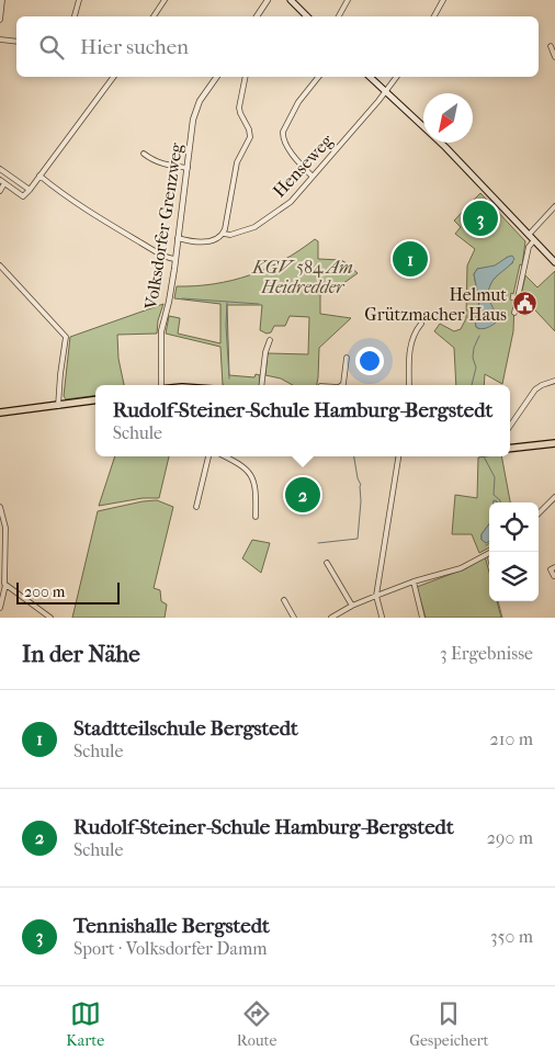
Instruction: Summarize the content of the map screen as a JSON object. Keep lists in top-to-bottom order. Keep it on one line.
{"streets":{"street":["Henseweg","Volksdorfer Grenzweg"]},"crossings":[["Henseweg","Volksdorfer Grenzweg"]],"parks":["KGV 584 Am Heidredder"],"places":{"public building":["Helmut Grützmacher Haus"]},"scale_bar":"200 m","north":"bottom left","page":{"search":"Hier suchen","pins":["3","1","2"],"popup":["Rudolf-Steiner-Schule Hamburg-Bergstedt","Schule"],"scale":"200 m","heading":["In der Nähe","3 Ergebnisse"],"list":[{"mark":"1","name":"Stadtteilschule Bergstedt","note":"Schule","value":"210 m"},{"mark":"2","name":"Rudolf-Steiner-Schule Hamburg-Bergstedt","note":"Schule","value":"290 m"},{"mark":"3","name":"Tennishalle Bergstedt","note":"Sport · Volksdorfer Damm","value":"350 m"}],"nav":["Karte","Route","Gespeichert"]}}
